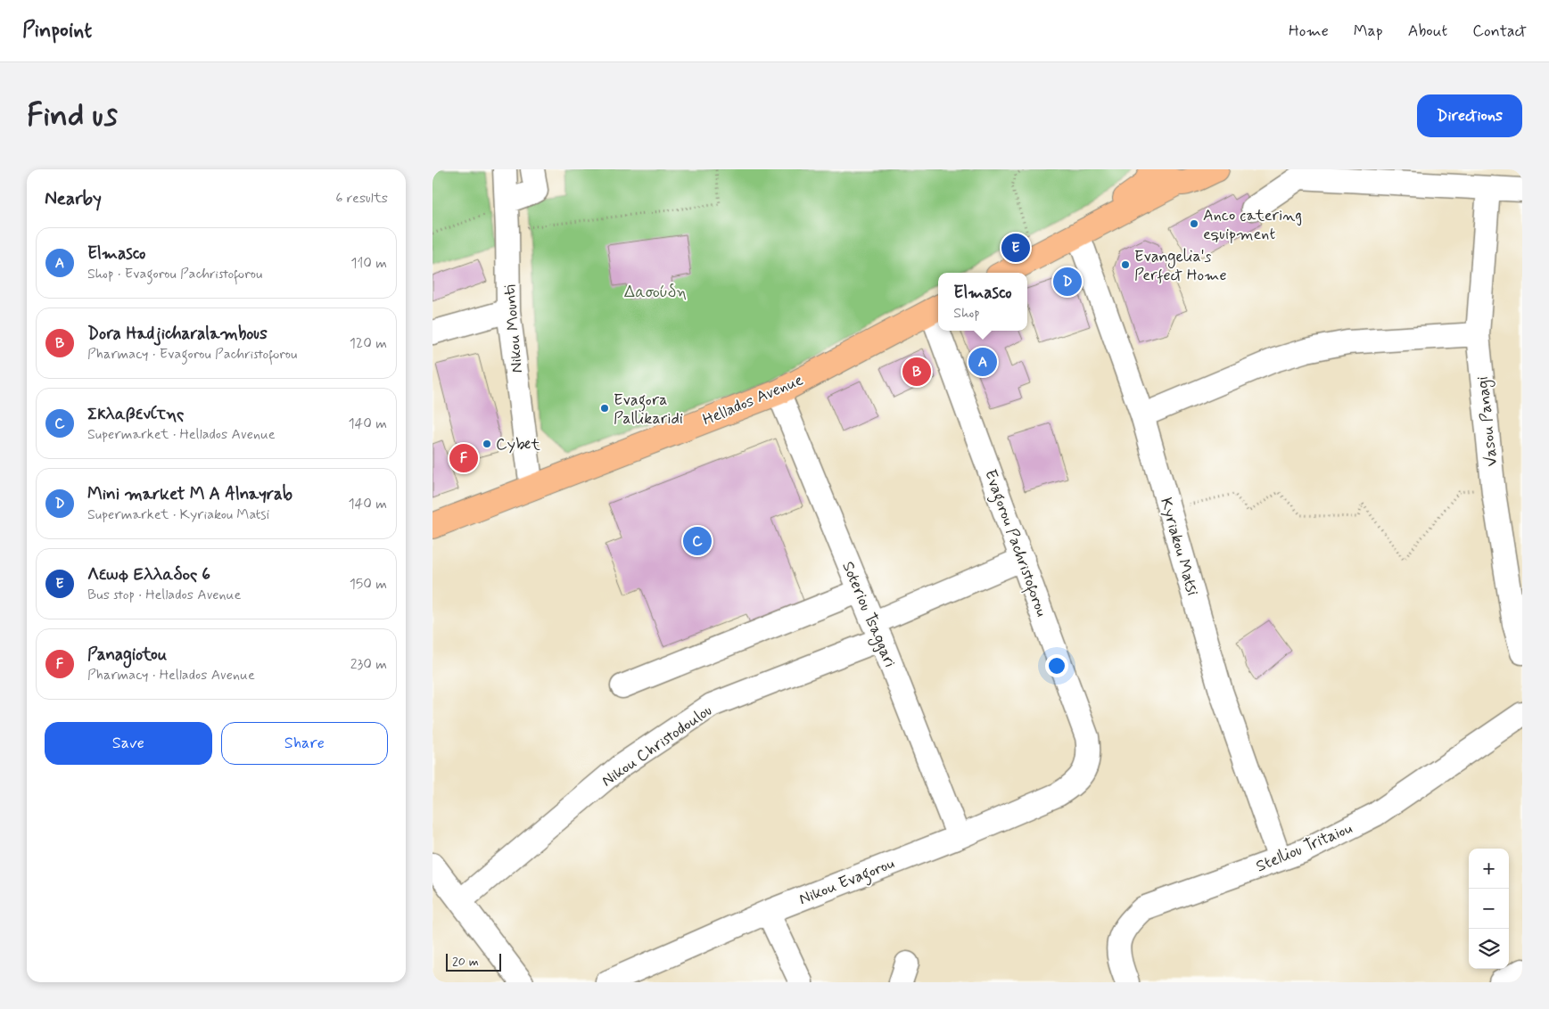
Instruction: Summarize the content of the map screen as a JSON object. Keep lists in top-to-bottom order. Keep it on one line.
{"streets":{"main road":["Hellados Avenue"],"street":["Nikou Mounti","Vasou Panagi","Evagorou Pachristoforou","Kyriakou Matsi","Soteriou Tsaggari","Nikou Christodoulou","Stelliou Tritaiou","Nikou Evagorou"]},"crossings":[["Nikou Mounti","Hellados Avenue"],["Hellados Avenue","Soteriou Tsaggari"],["Evagorou Pachristoforou","Nikou Christodoulou"],["Evagorou Pachristoforou","Nikou Evagorou"],["Kyriakou Matsi","Stelliou Tritaiou"],["Soteriou Tsaggari","Nikou Christodoulou"],["Soteriou Tsaggari","Nikou Evagorou"]],"parks":["Δασούδη"],"places":["Anco catering equipment","Evangelia's Perfect Home","Evagora Pallikaridi","Cybet"],"scale_bar":"20 m","page":{"header":"Pinpoint","nav":["Home","Map","About","Contact"],"buttons":["Directions",["Save","Share"]],"title":"Find us","heading":["Nearby","6 results"],"list":[{"mark":"A","name":"Elmasco","note":"Shop · Evagorou Pachristoforou","value":"110 m"},{"mark":"B","name":"Dora Hadjicharalambous","note":"Pharmacy · Evagorou Pachristoforou","value":"120 m"},{"mark":"C","name":"Σκλαβενίτης","note":"Supermarket · Hellados Avenue","value":"140 m"},{"mark":"D","name":"Mini market M A Alnayrab","note":"Supermarket · Kyriakou Matsi","value":"140 m"},{"mark":"E","name":"Λεωφ Ελλαδος 6","note":"Bus stop · Hellados Avenue","value":"150 m"},{"mark":"F","name":"Panagiotou","note":"Pharmacy · Hellados Avenue","value":"230 m"}],"pins":["E","D","A","B","F","C"],"popup":["Elmasco","Shop"],"map_buttons":["+","−"],"scale":"20 m"}}
